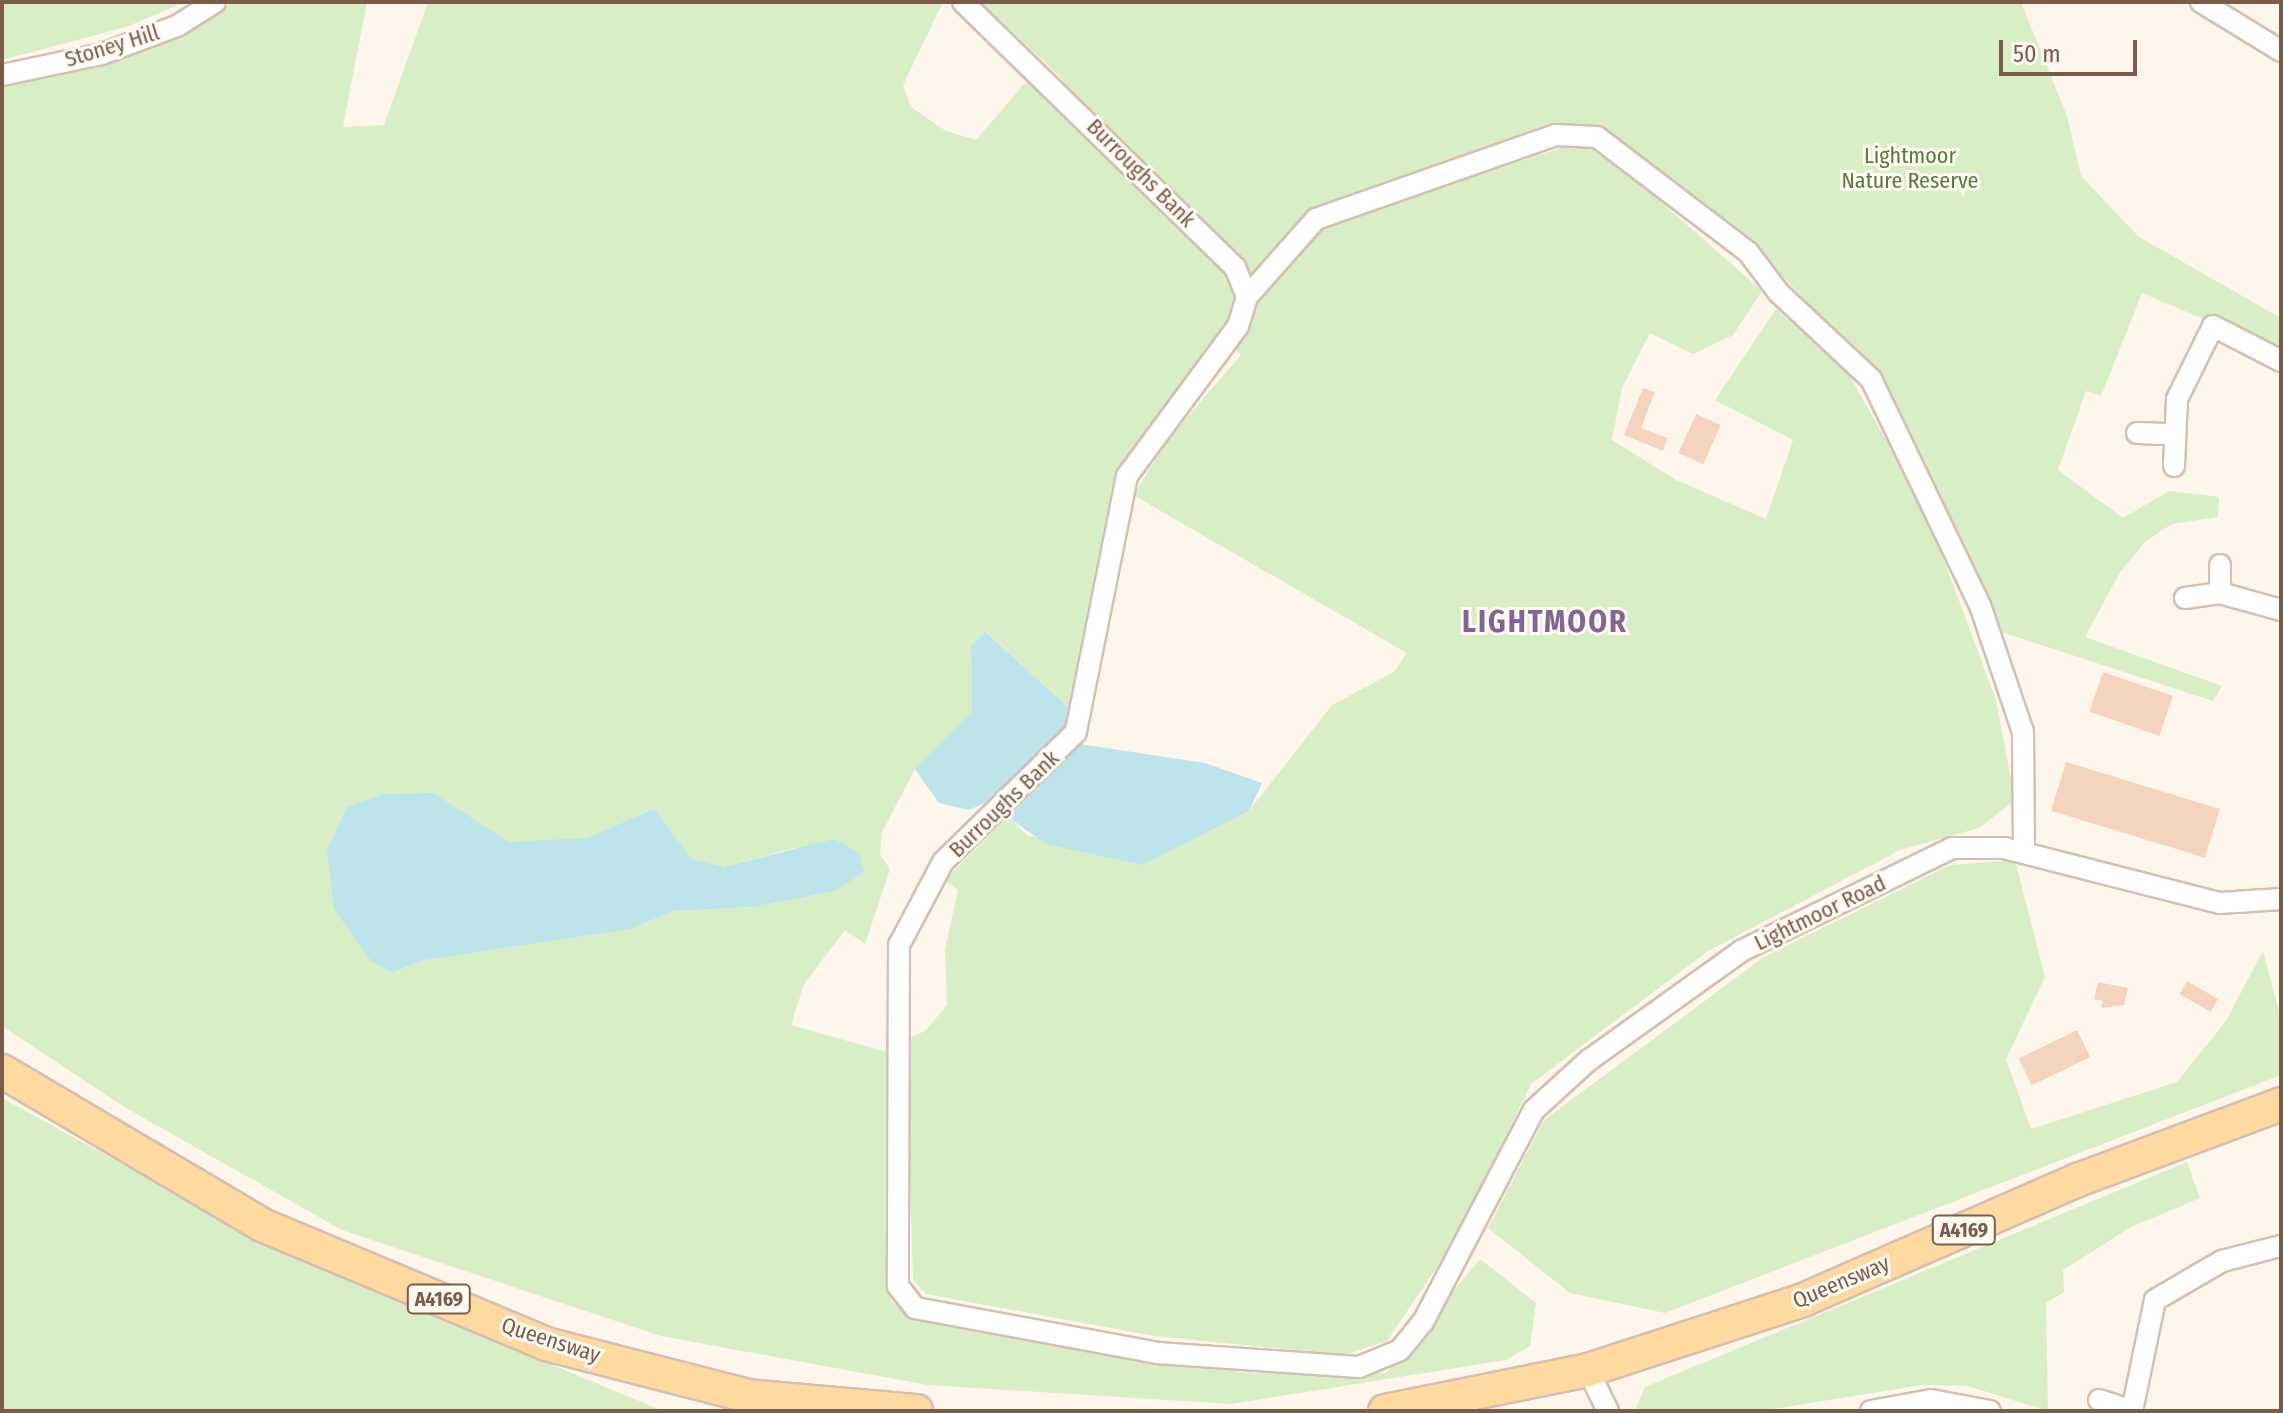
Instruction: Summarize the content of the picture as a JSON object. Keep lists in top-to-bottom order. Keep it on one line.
{"streets":{"main road":["A4169","Queensway"],"street":["Stoney Hill","Burroughs Bank","Lightmoor Road"]},"crossings":[["Burroughs Bank","Lightmoor Road"]],"districts":["LIGHTMOOR"],"parks":["Lightmoor Nature Reserve"],"scale_bar":"50 m"}
